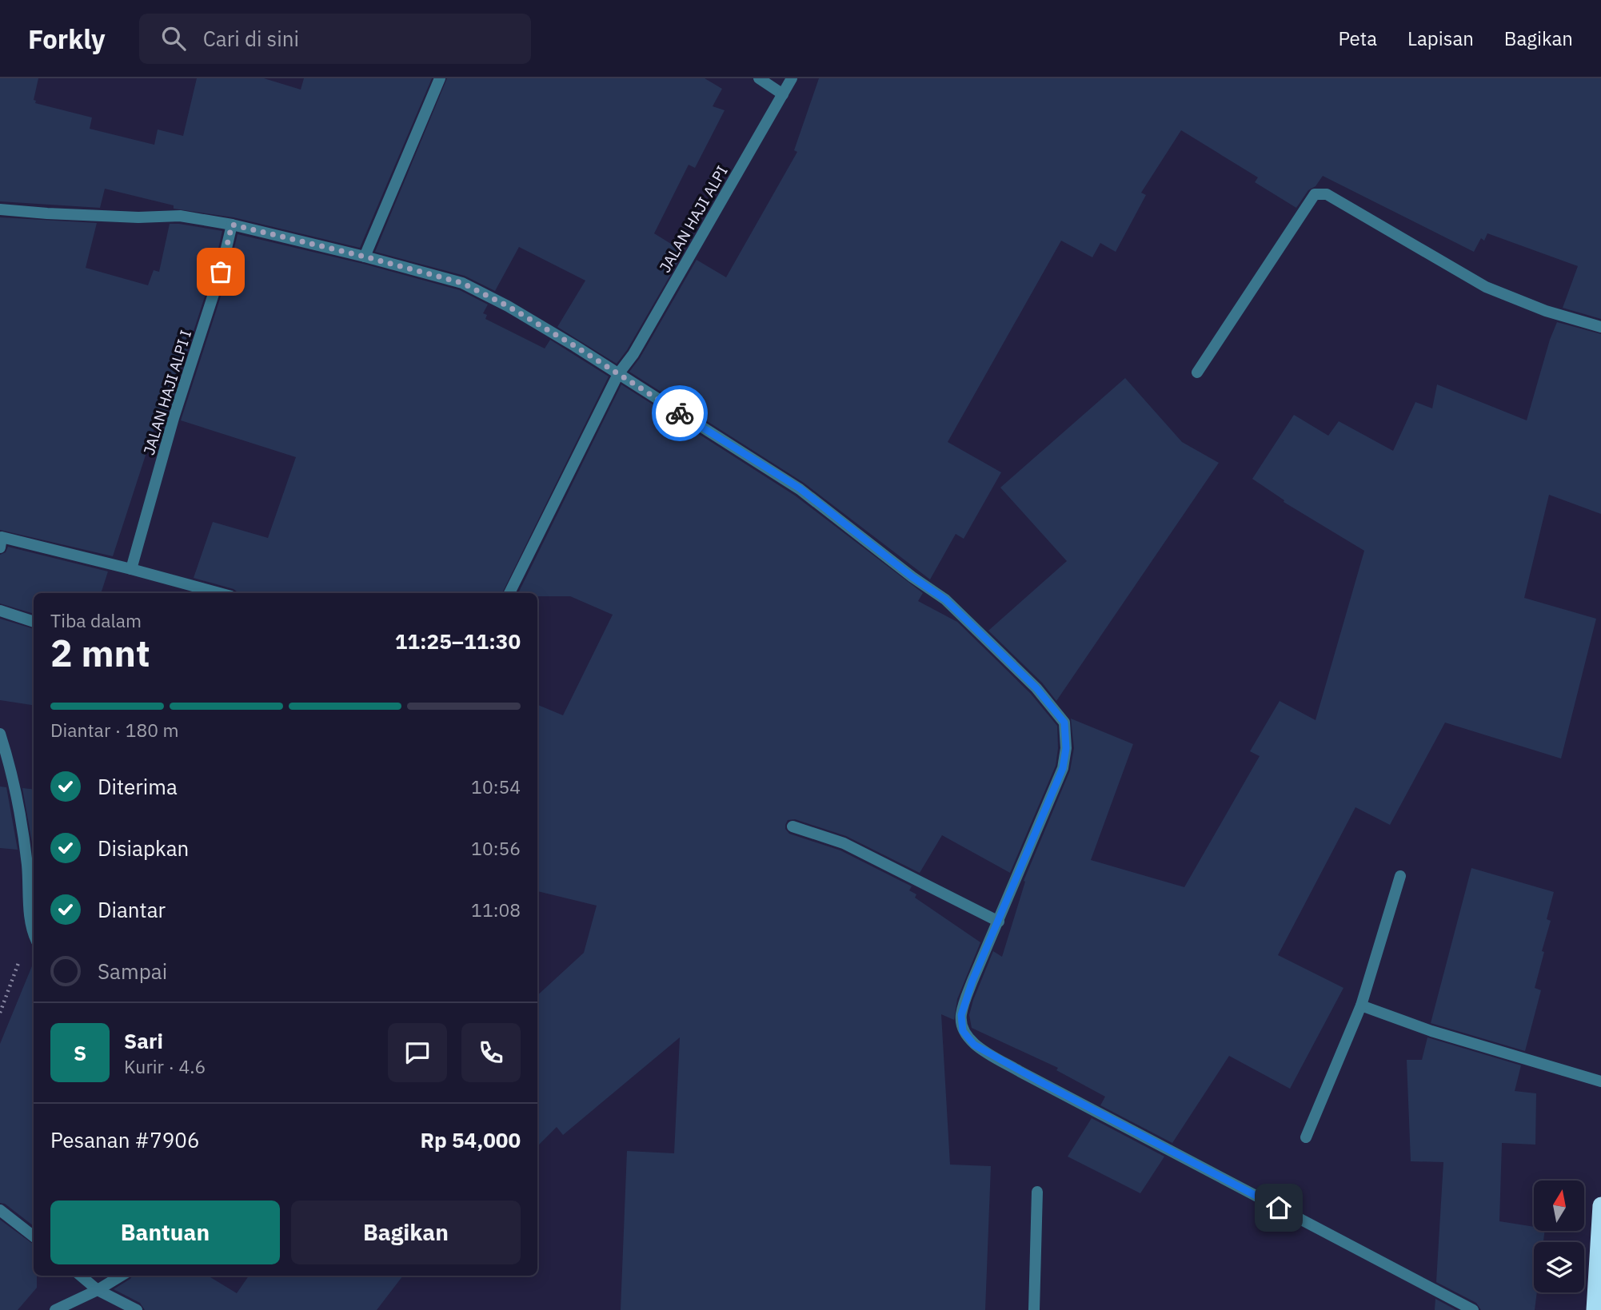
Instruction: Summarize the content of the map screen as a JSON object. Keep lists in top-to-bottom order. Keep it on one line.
{"streets":{"street":["JALAN HAJI ALPI","JALAN HAJI ALPI I"]},"north":"top","page":{"header":"Forkly","search":"Cari di sini","nav":["Peta","Lapisan","Bagikan"],"heading":["2 mnt","Tiba dalam","11:25–11:30"],"panel":["Sari","Kurir · 4.6","Pesanan #7906","Rp 54,000"],"bar":"Diantar · 180 m","list":[["Diterima","10:54"],["Disiapkan","10:56"],["Diantar","11:08"],"Sampai"],"round":"S","buttons":["Bantuan","Bagikan"]}}
